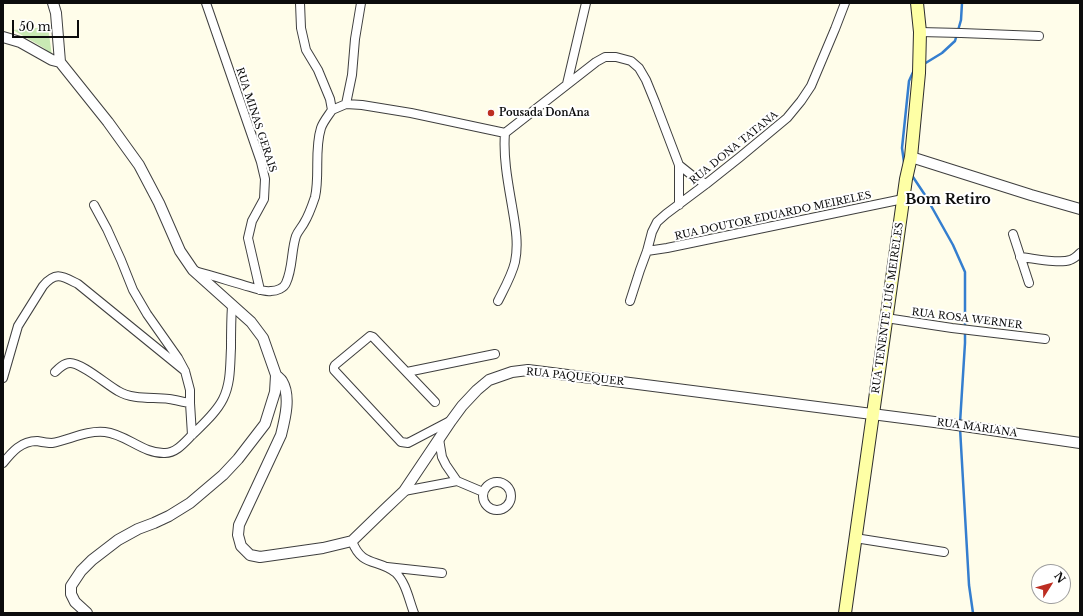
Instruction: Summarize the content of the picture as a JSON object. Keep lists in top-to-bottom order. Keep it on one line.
{"streets":{"main road":["RUA TENENTE LUÍS MEIRELES"],"street":["RUA MINAS GERAIS","RUA DONA TATANA","RUA DOUTOR EDUARDO MEIRELES","RUA ROSA WERNER","RUA PAQUEQUER","RUA MARIANA"]},"crossings":[["RUA DONA TATANA","RUA DOUTOR EDUARDO MEIRELES"],["RUA DOUTOR EDUARDO MEIRELES","RUA TENENTE LUÍS MEIRELES"],["RUA TENENTE LUÍS MEIRELES","RUA ROSA WERNER"],["RUA TENENTE LUÍS MEIRELES","RUA PAQUEQUER"],["RUA TENENTE LUÍS MEIRELES","RUA MARIANA"],["RUA PAQUEQUER","RUA MARIANA"]],"districts":["Bom Retiro"],"places":["Pousada DonAna"],"scale_bar":"50 m","north":"top right"}
